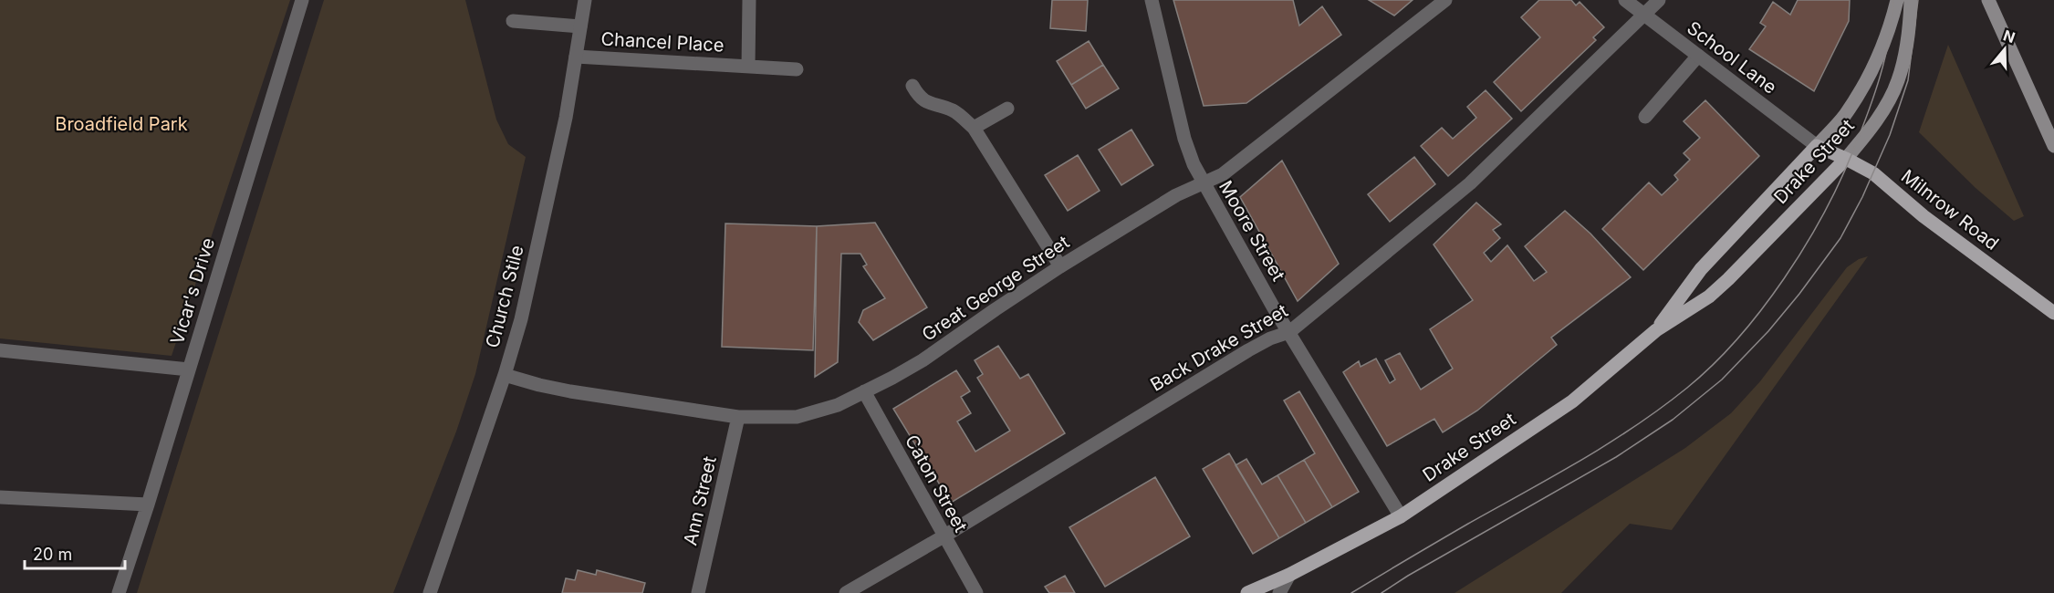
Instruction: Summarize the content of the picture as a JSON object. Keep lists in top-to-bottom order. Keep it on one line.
{"streets":{"main road":["Drake Street","Milnrow Road"],"street":["Chancel Place","School Lane","Moore Street","Great George Street","Vicar's Drive","Church Stile","Back Drake Street","Caton Street","Ann Street"]},"crossings":[["Chancel Place","Church Stile"],["School Lane","Drake Street"],["School Lane","Milnrow Road"],["School Lane","Back Drake Street"],["Drake Street","Milnrow Road"],["Drake Street","Moore Street"],["Moore Street","Great George Street"],["Moore Street","Back Drake Street"],["Great George Street","Church Stile"],["Great George Street","Caton Street"],["Great George Street","Ann Street"],["Back Drake Street","Caton Street"]],"parks":["Broadfield Park"],"scale_bar":"20 m","north":"top"}
